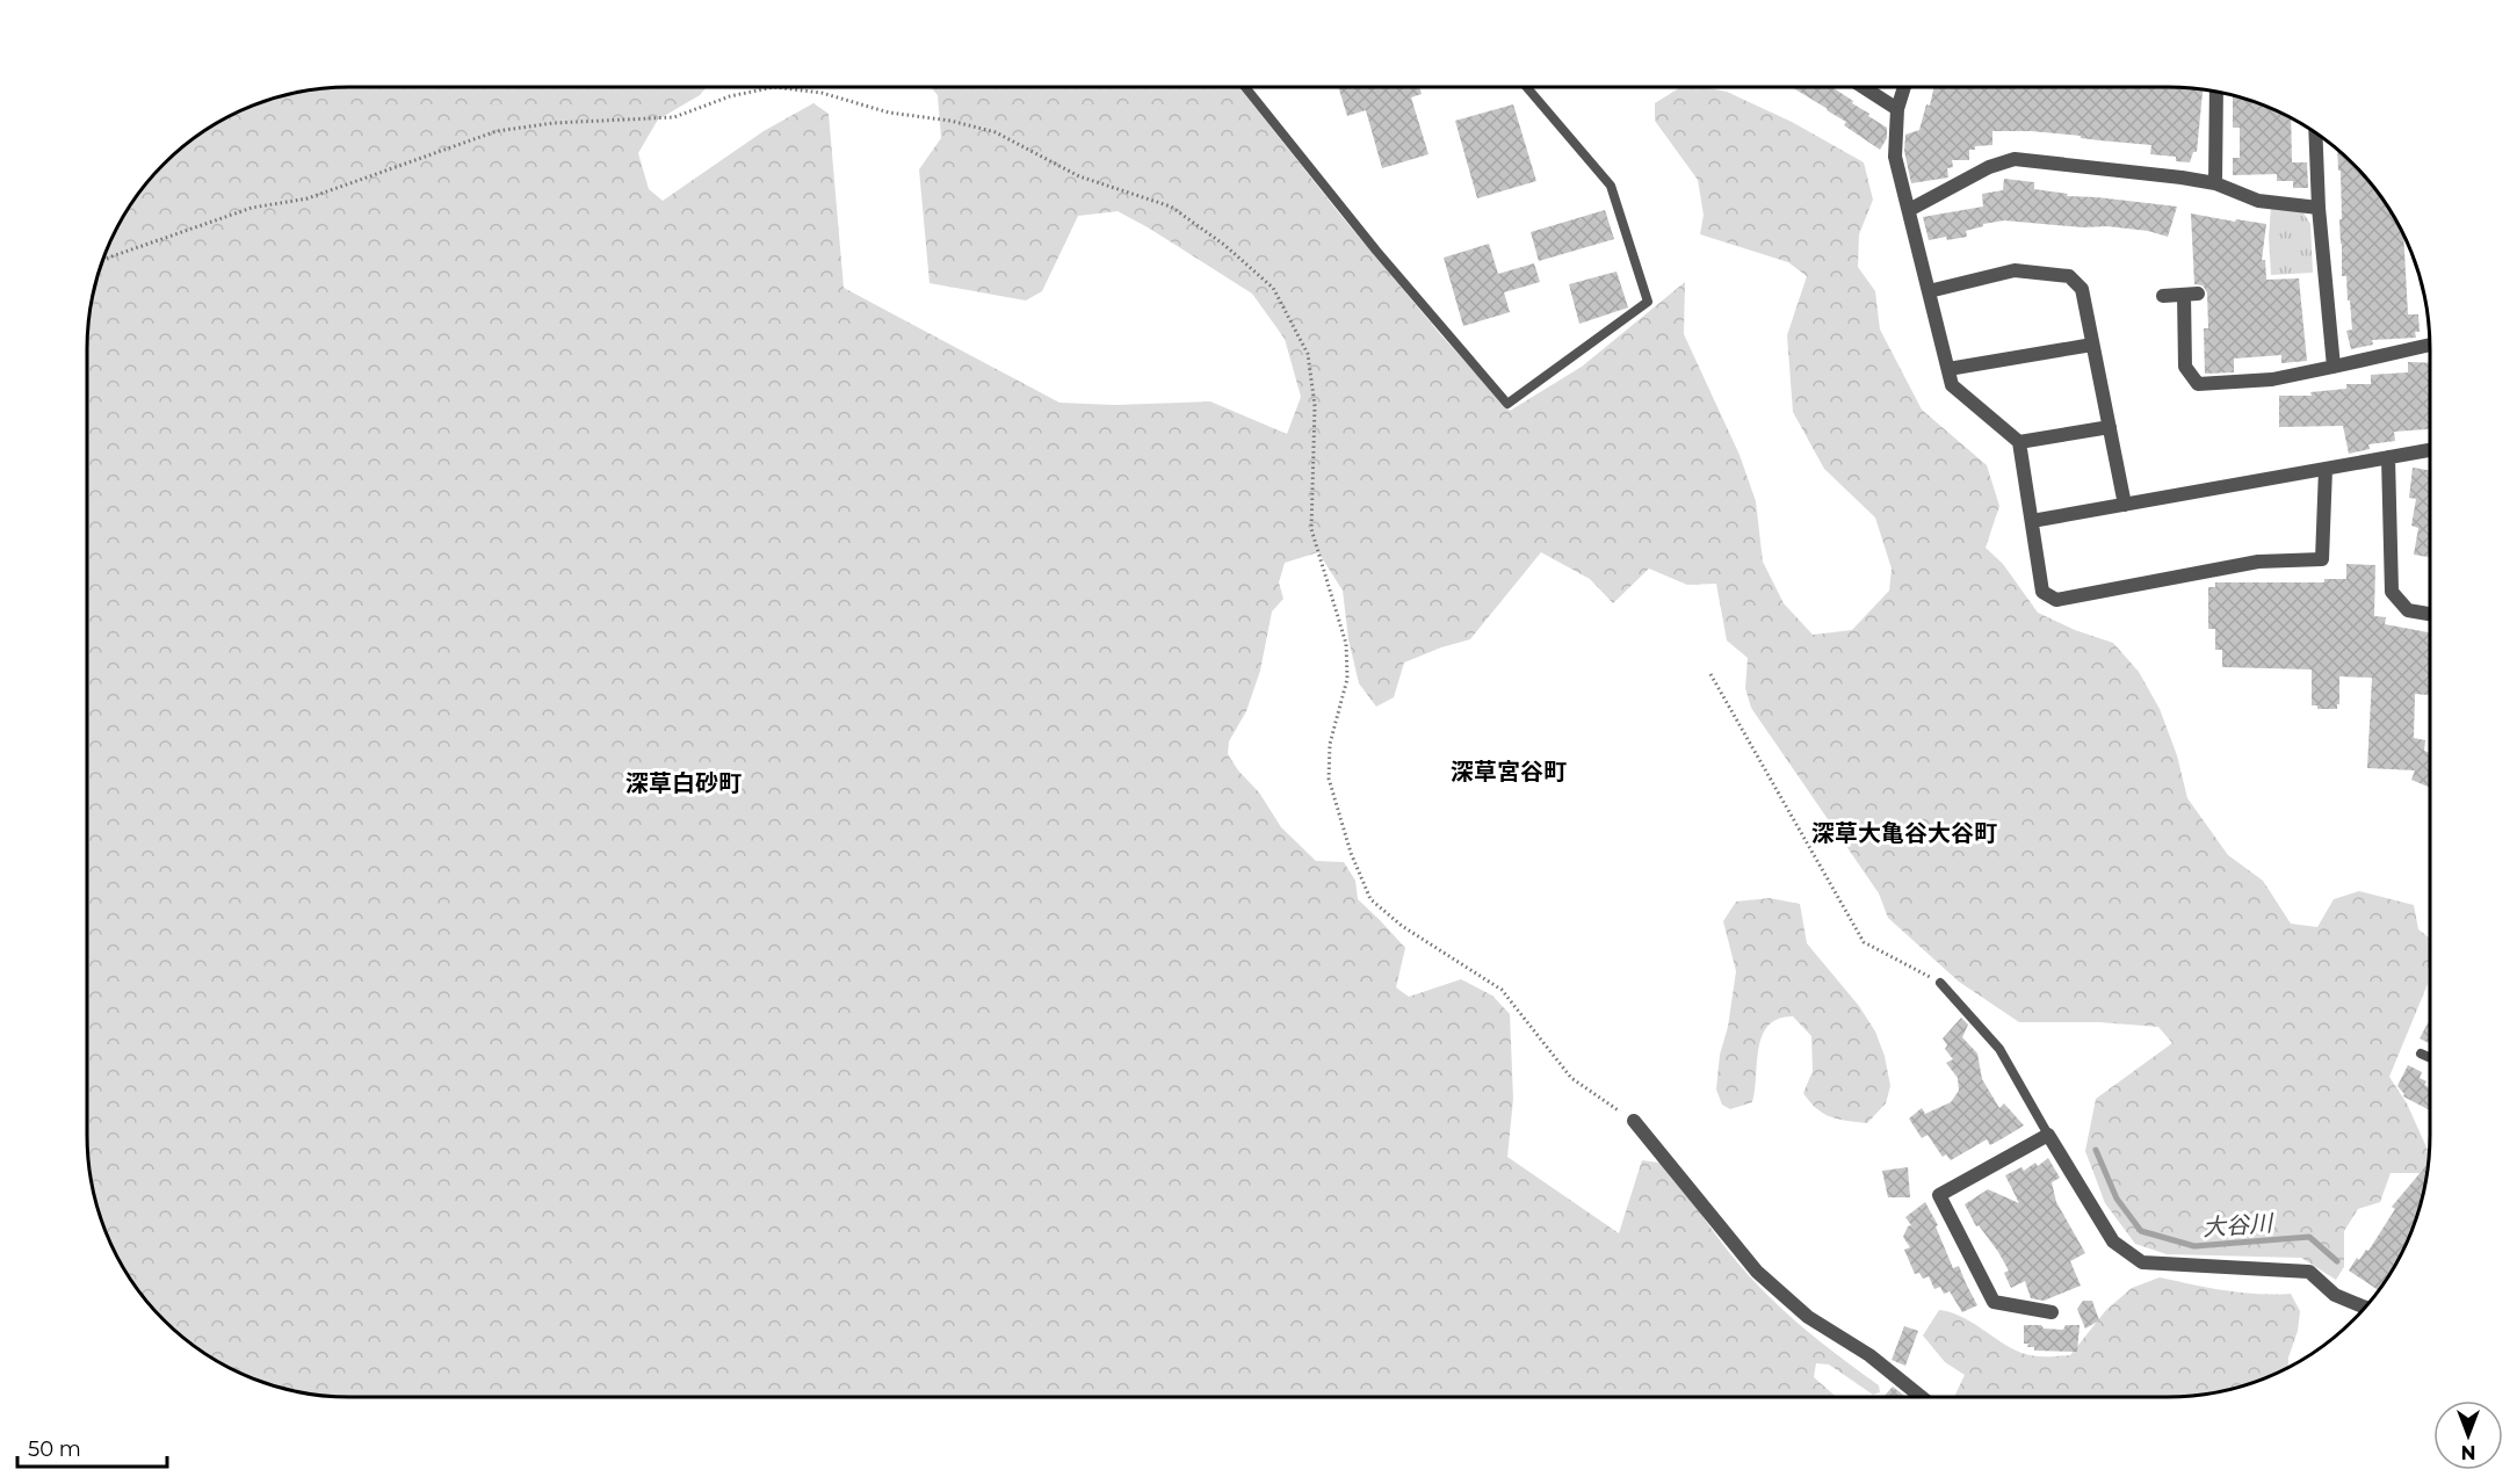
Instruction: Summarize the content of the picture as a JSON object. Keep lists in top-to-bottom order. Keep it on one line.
{"districts":["深草宮谷町","深草白砂町","深草大亀谷大谷町"],"water":["大谷川"],"scale_bar":"50 m","north":"bottom"}
